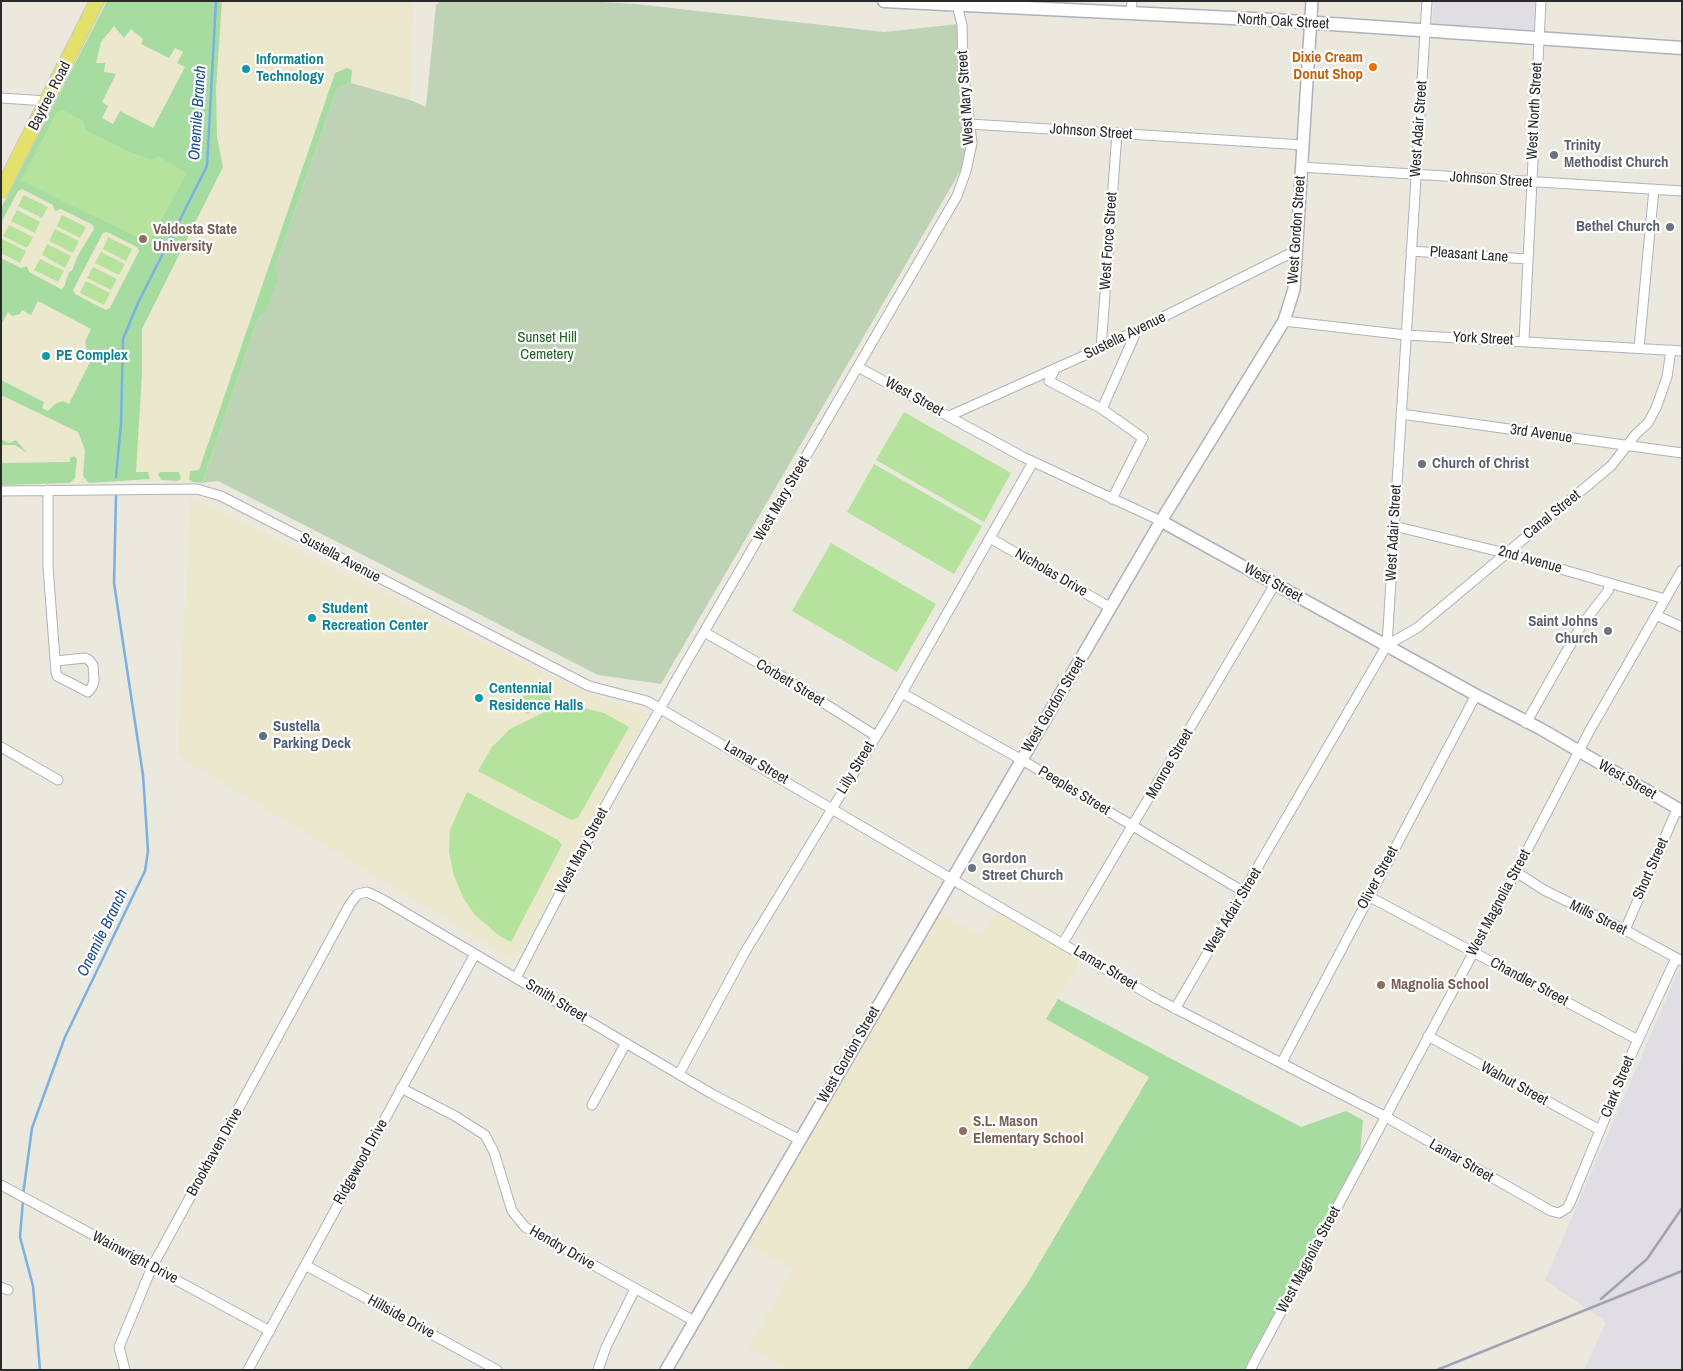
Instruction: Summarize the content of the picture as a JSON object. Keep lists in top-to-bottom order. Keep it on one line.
{"streets":{"main road":["North Oak Street","Baytree Road"],"street":["West Mary Street","West North Street","West Adair Street","Johnson Street","West Gordon Street","West Force Street","Pleasant Lane","Sustella Avenue","York Street","West Street","3rd Avenue","Canal Street","2nd Avenue","Nicholas Drive","Corbett Street","Lamar Street","Monroe Street","Lilly Street","Peeples Street","Short Street","Oliver Street","West Magnolia Street","Mills Street","Chandler Street","Smith Street","Walnut Street","Clark Street","Brookhaven Drive","Ridgewood Drive","Hendry Drive","Wainwright Drive","Hillside Drive"]},"crossings":[["North Oak Street","West Mary Street"],["North Oak Street","West North Street"],["North Oak Street","West Adair Street"],["North Oak Street","West Gordon Street"],["West Mary Street","Johnson Street"],["West Mary Street","Sustella Avenue"],["West Mary Street","West Street"],["West Mary Street","Corbett Street"],["West Mary Street","Lamar Street"],["West Mary Street","Smith Street"],["West North Street","Johnson Street"],["West North Street","Pleasant Lane"],["West North Street","York Street"],["West Adair Street","Johnson Street"],["West Adair Street","Pleasant Lane"],["West Adair Street","York Street"],["West Adair Street","West Street"],["West Adair Street","3rd Avenue"],["West Adair Street","Canal Street"],["West Adair Street","2nd Avenue"],["West Adair Street","Lamar Street"],["West Adair Street","Peeples Street"],["Johnson Street","West Gordon Street"],["Johnson Street","West Force Street"],["West Gordon Street","Sustella Avenue"],["West Gordon Street","York Street"],["West Gordon Street","West Street"],["West Gordon Street","Nicholas Drive"],["West Gordon Street","Lamar Street"],["West Gordon Street","Peeples Street"],["West Gordon Street","Smith Street"],["West Gordon Street","Hendry Drive"],["West Force Street","Sustella Avenue"],["Sustella Avenue","West Street"],["Sustella Avenue","Lamar Street"],["York Street","Canal Street"],["West Street","Canal Street"],["West Street","Monroe Street"],["West Street","Lilly Street"],["West Street","Short Street"],["West Street","Oliver Street"],["West Street","West Magnolia Street"],["3rd Avenue","Canal Street"],["Canal Street","2nd Avenue"],["2nd Avenue","West Magnolia Street"],["Nicholas Drive","Lilly Street"],["Corbett Street","Lilly Street"],["Lamar Street","Monroe Street"],["Lamar Street","Lilly Street"],["Lamar Street","Oliver Street"],["Lamar Street","West Magnolia Street"],["Lamar Street","Clark Street"],["Monroe Street","Peeples Street"],["Lilly Street","Peeples Street"],["Lilly Street","Smith Street"],["Short Street","Mills Street"],["Oliver Street","Chandler Street"],["West Magnolia Street","Mills Street"],["West Magnolia Street","Chandler Street"],["West Magnolia Street","Walnut Street"],["Mills Street","Clark Street"],["Chandler Street","Clark Street"],["Smith Street","Brookhaven Drive"],["Smith Street","Ridgewood Drive"],["Walnut Street","Clark Street"],["Brookhaven Drive","Wainwright Drive"],["Ridgewood Drive","Hendry Drive"],["Ridgewood Drive","Wainwright Drive"],["Ridgewood Drive","Hillside Drive"]],"water":["Onemile Branch"],"parks":["Sunset Hill Cemetery"],"places":["Dixie Cream Donut Shop","Information Technology","Trinity Methodist Church","Bethel Church","Valdosta State University","PE Complex","Church of Christ","Student Recreation Center","Saint Johns Church","Centennial Residence Halls","Sustella Parking Deck","Gordon Street Church","Magnolia School","S.L. Mason Elementary School"]}
